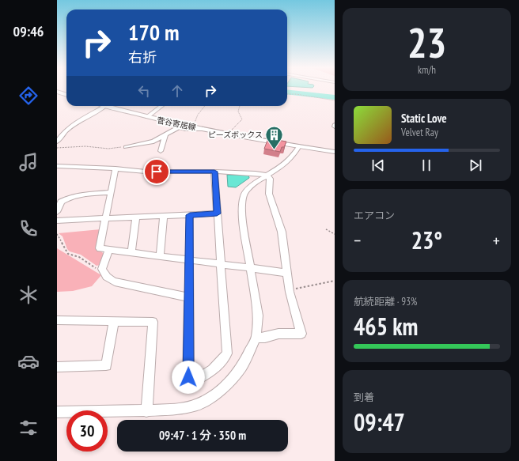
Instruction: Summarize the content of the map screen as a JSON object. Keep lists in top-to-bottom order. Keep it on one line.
{"streets":{"main road":["菅谷寄居線"]},"places":{"building":["ピーズボックス"]},"page":{"tabs":"09:46","tile":[["23","km/h"],"エアコン",["航続距離 · 93%","465 km"],["到着","09:47"]],"turn":["170 m","右折"],"song":["Static Love","Velvet Ray"],"heat":["−","23°","+"],"limit":"30","trip":"09:47 · 1 分 · 350 m"}}
